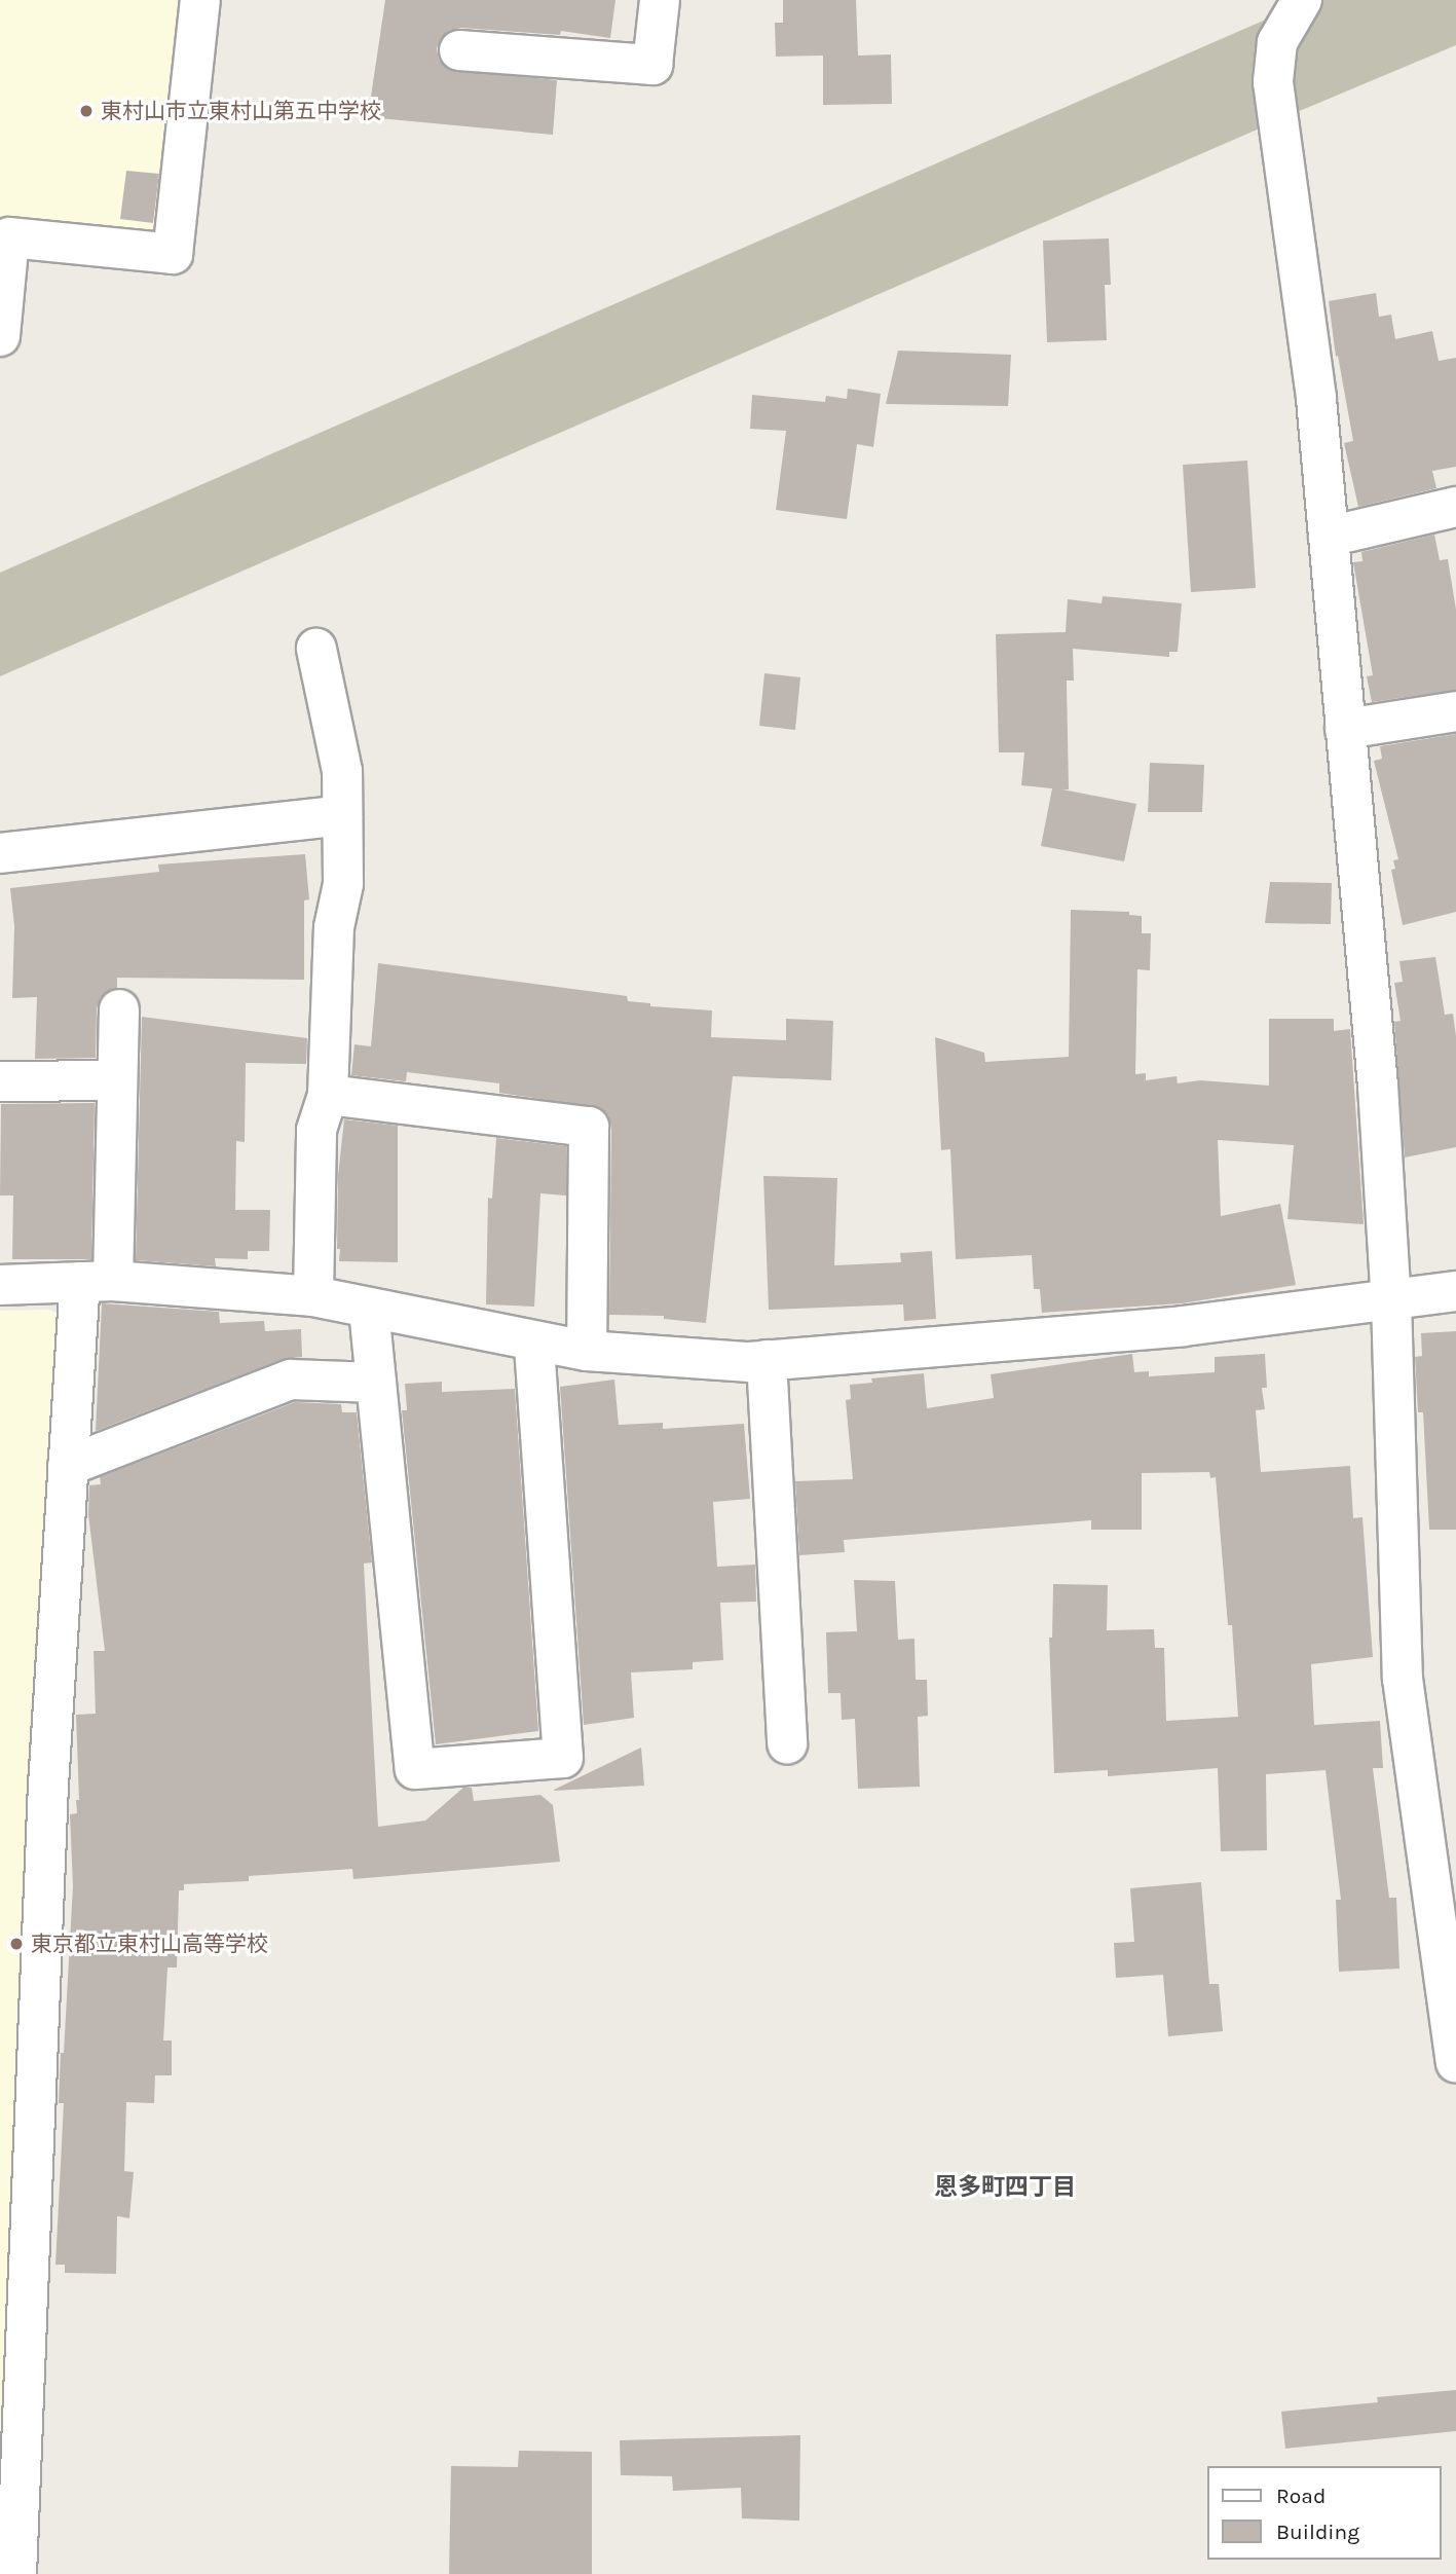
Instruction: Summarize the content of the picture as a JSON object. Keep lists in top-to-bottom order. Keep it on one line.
{"districts":["恩多町四丁目"],"places":["東村山市立東村山第五中学校","東京都立東村山高等学校"],"legend":["Road","Building"]}
